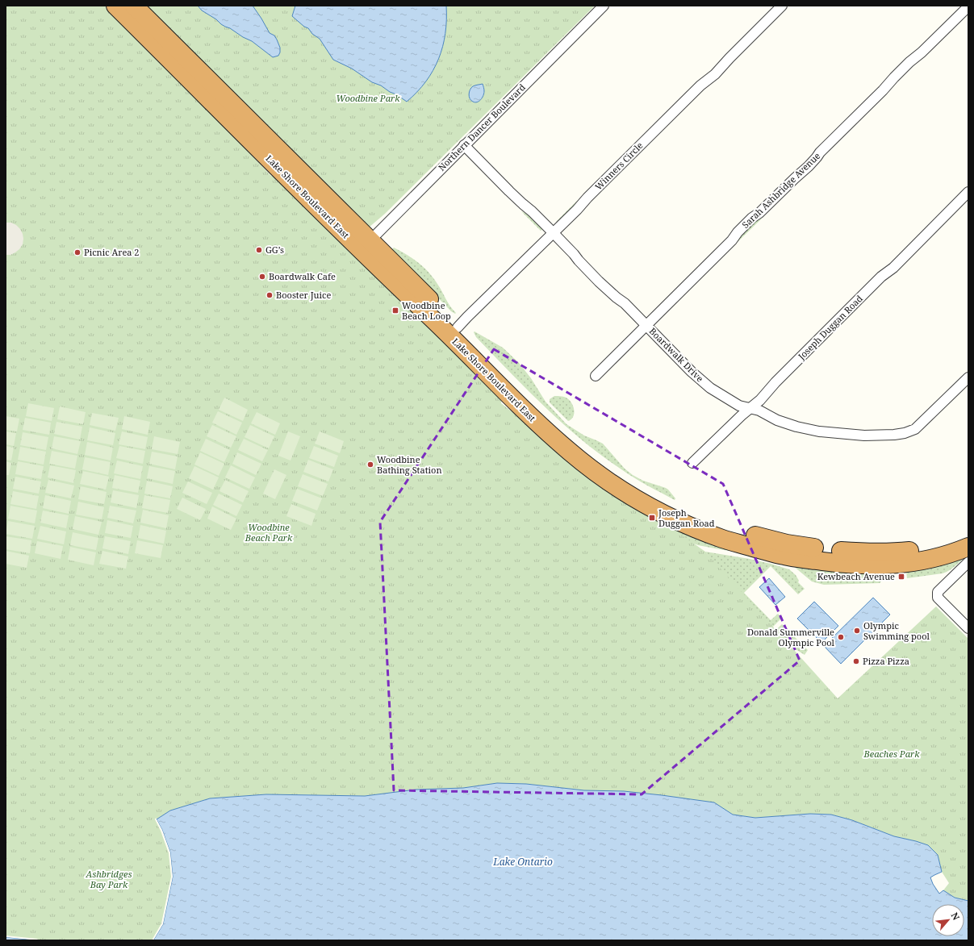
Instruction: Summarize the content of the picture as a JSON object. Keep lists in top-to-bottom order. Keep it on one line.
{"streets":{"highway":["Lake Shore Boulevard East"],"street":["Northern Dancer Boulevard","Winners Circle","Sarah Ashbridge Avenue","Joseph Duggan Road","Boardwalk Drive"]},"crossings":[["Northern Dancer Boulevard","Lake Shore Boulevard East"],["Northern Dancer Boulevard","Boardwalk Drive"],["Winners Circle","Lake Shore Boulevard East"],["Winners Circle","Boardwalk Drive"],["Sarah Ashbridge Avenue","Boardwalk Drive"],["Joseph Duggan Road","Boardwalk Drive"]],"water":["Lake Ontario"],"parks":["Woodbine Park","Woodbine Beach Park","Beaches Park","Ashbridges Bay Park"],"places":{"other":["GG’s","Picnic Area 2","Boardwalk Cafe","Booster Juice","Woodbine Bathing Station","Olympic Swimming pool","Donald Summerville Olympic Pool","Pizza Pizza"],"transit":["Woodbine Beach Loop","Joseph Duggan Road","Kewbeach Avenue"]},"north":"top right"}
